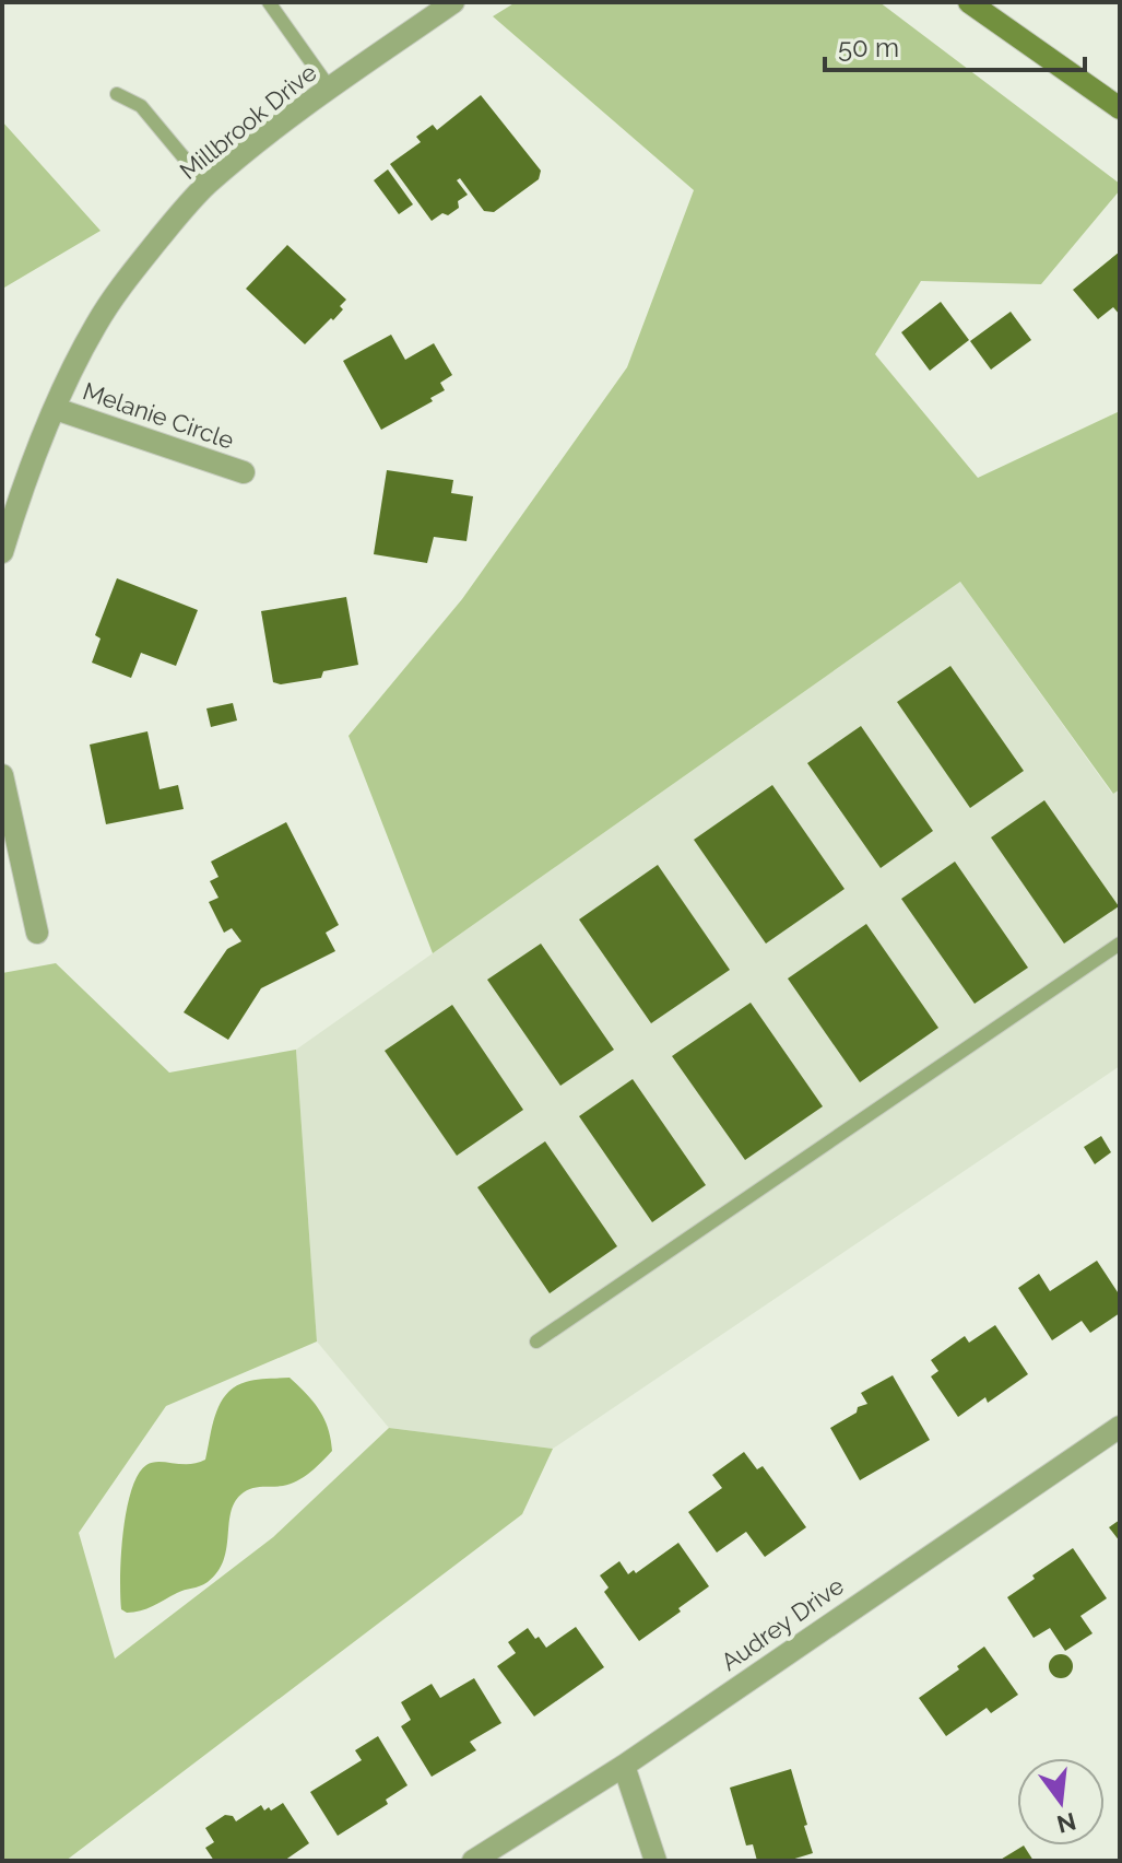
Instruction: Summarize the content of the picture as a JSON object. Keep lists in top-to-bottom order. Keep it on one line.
{"streets":{"street":["Millbrook Drive","Melanie Circle","Audrey Drive"]},"crossings":[["Millbrook Drive","Melanie Circle"]],"scale_bar":"50 m","north":"bottom"}
